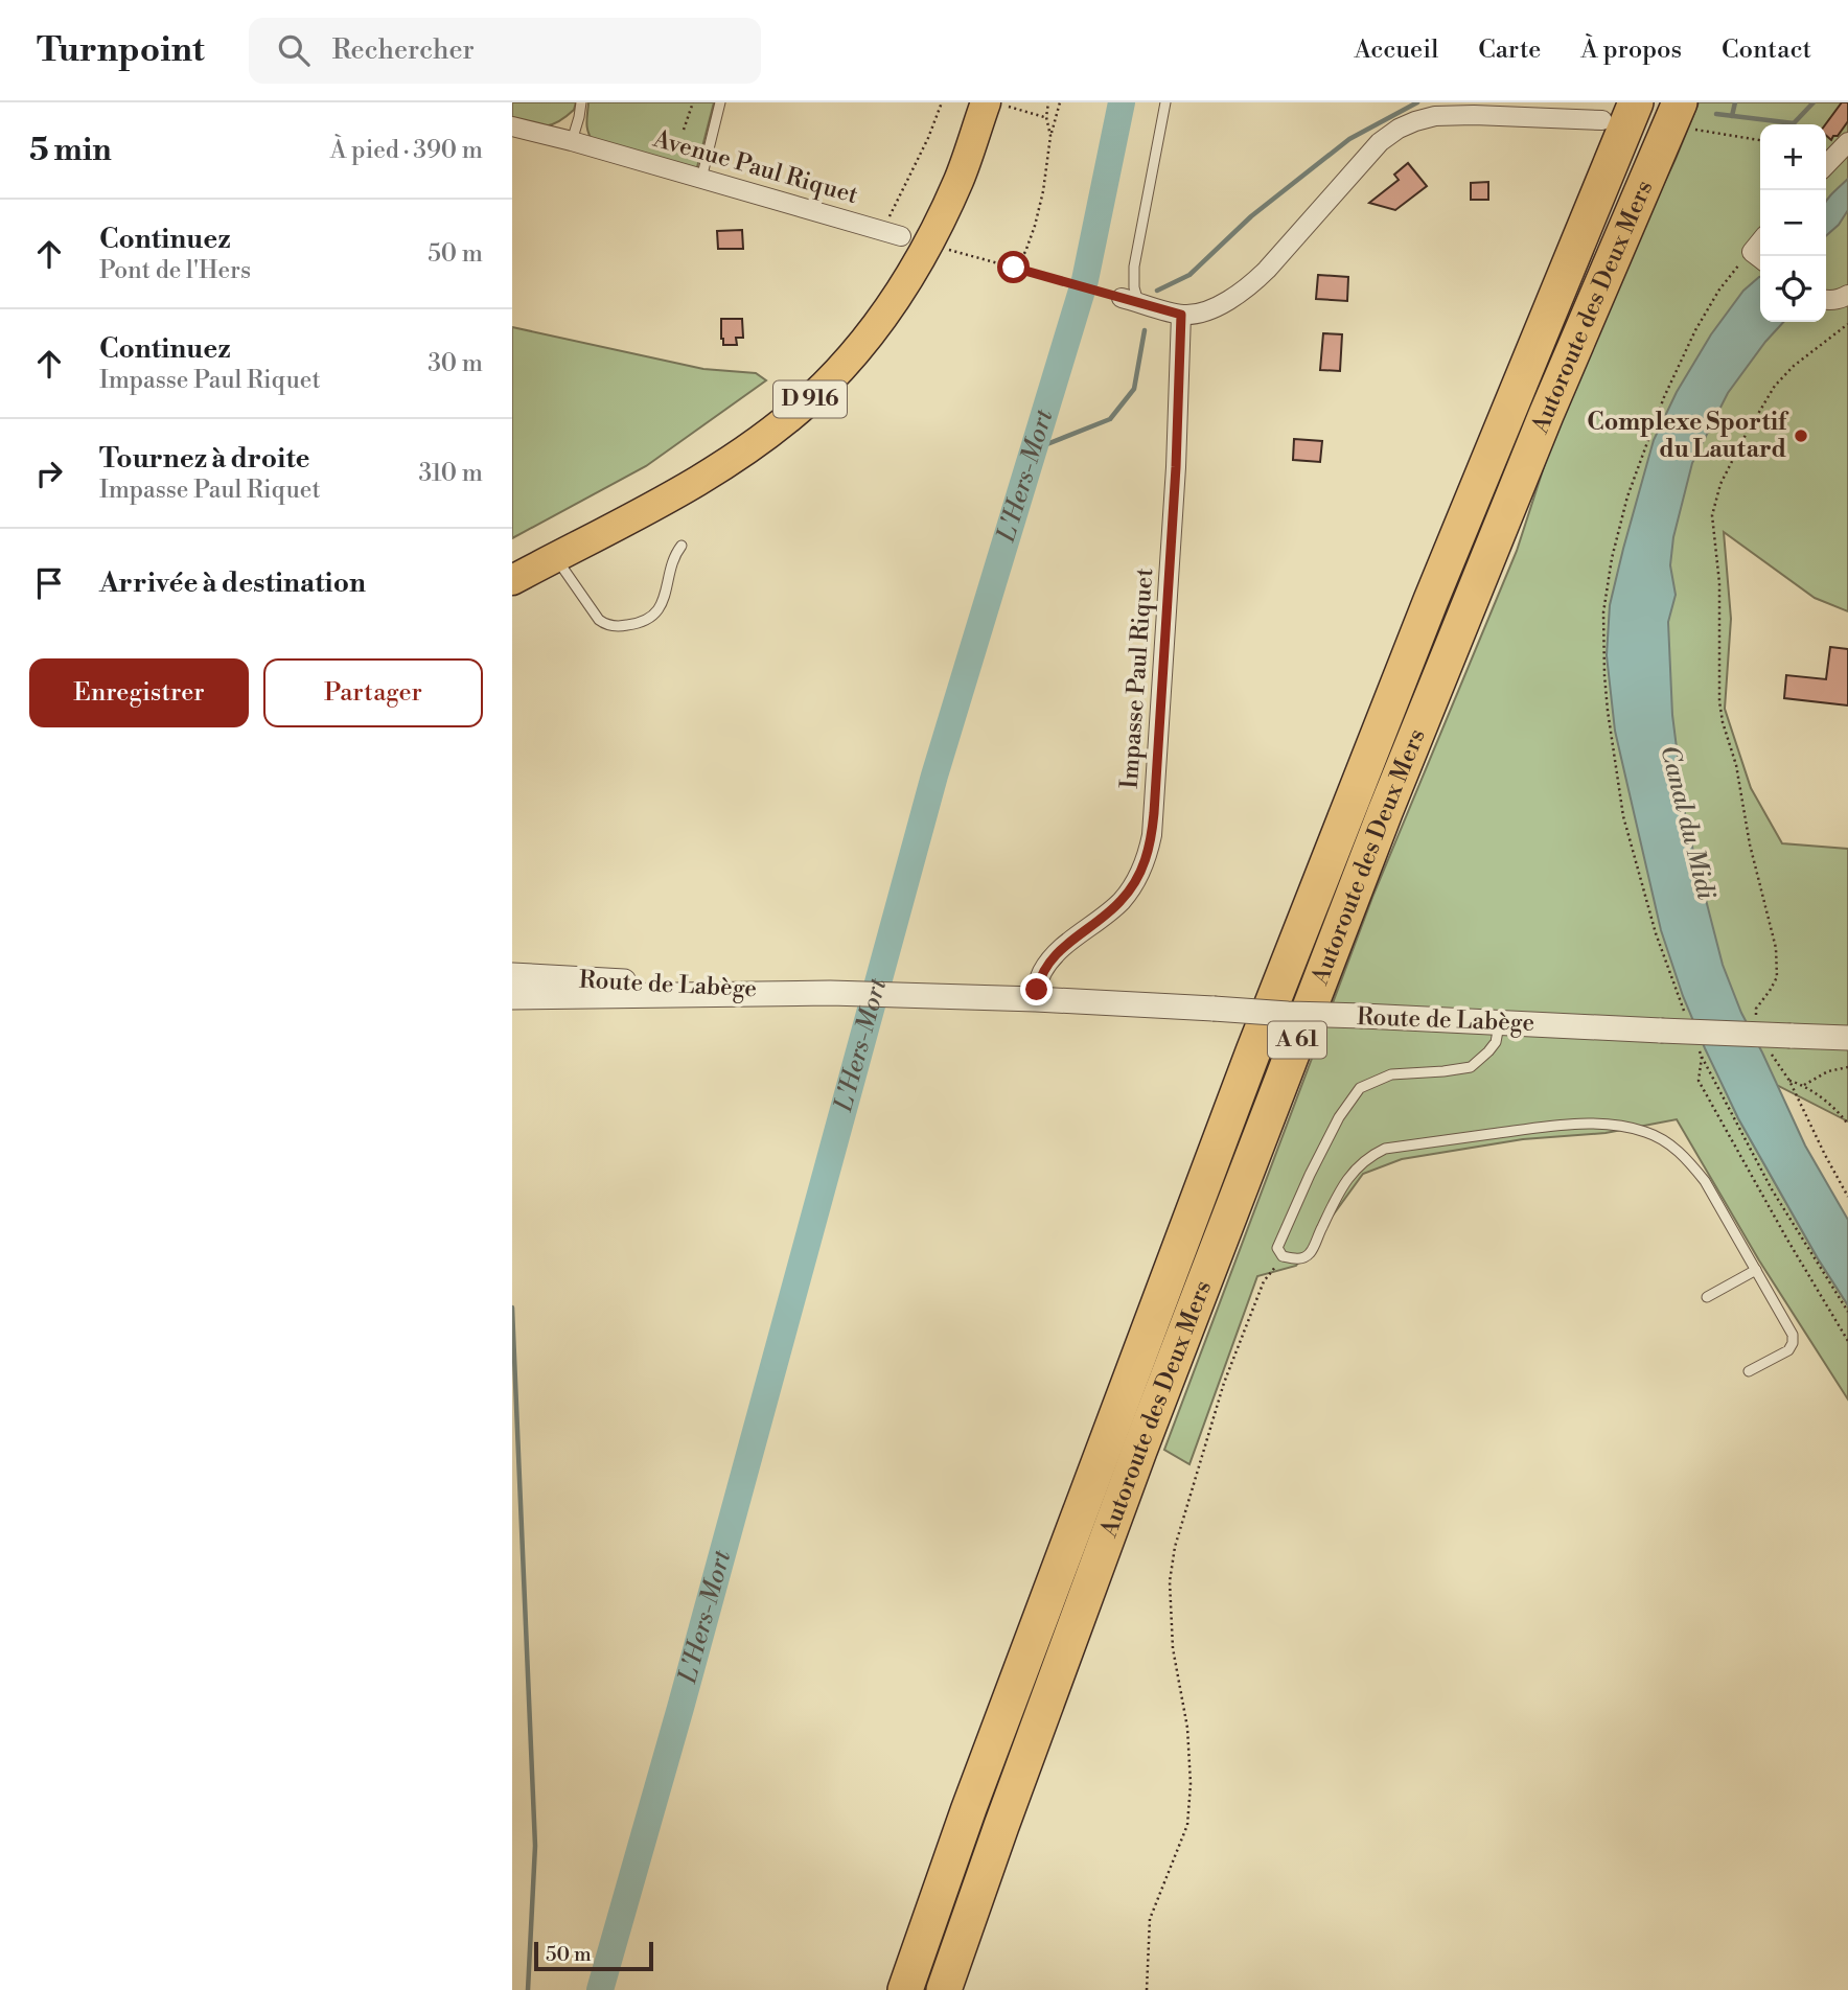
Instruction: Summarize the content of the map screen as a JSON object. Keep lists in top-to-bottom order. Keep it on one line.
{"streets":{"highway":["Autoroute des Deux Mers","A 61"],"main road":["D 916"],"street":["Avenue Paul Riquet","Impasse Paul Riquet","Route de Labège"]},"crossings":[["Impasse Paul Riquet","Route de Labège"]],"water":["L'Hers-Mort","Canal du Midi"],"places":["Complexe Sportif du Lautard"],"scale_bar":"50 m","page":{"header":"Turnpoint","search":"Rechercher","nav":["Accueil","Carte","À propos","Contact"],"heading":["5 min","À pied · 390 m"],"map_buttons":["+","−"],"list":[["Continuez","Pont de l'Hers","50 m"],["Continuez","Impasse Paul Riquet","30 m"],["Tournez à droite","Impasse Paul Riquet","310 m"],"Arrivée à destination"],"buttons":["Enregistrer","Partager"],"scale":"50 m"}}
